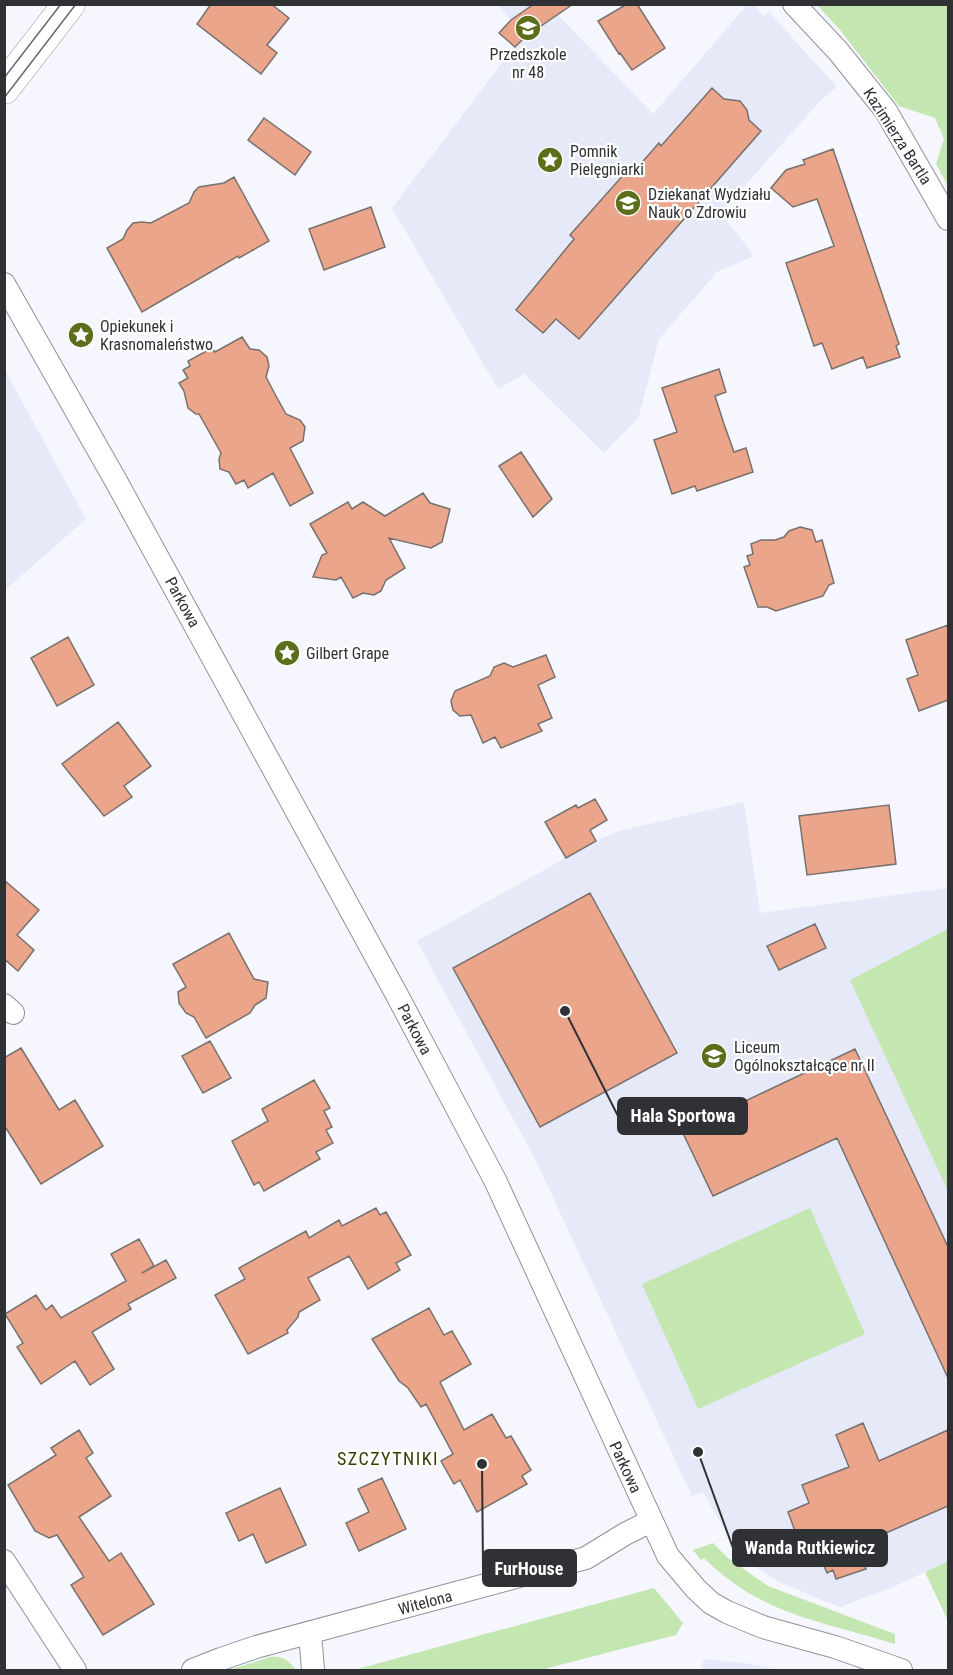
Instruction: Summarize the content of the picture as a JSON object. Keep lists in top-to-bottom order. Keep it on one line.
{"streets":{"street":["Kazimierza Bartla","Parkowa","Witelona"]},"crossings":[["Parkowa","Witelona"]],"districts":["SZCZYTNIKI"],"places":{"school or university":["Przedszkole nr 48","Dziekanat Wydziału Nauk o Zdrowiu","Liceum Ogólnokształcące nr II"],"place":["Pomnik Pielęgniarki","Opiekunek i Krasnomaleństwo","Gilbert Grape"],"other":["Hala Sportowa","Wanda Rutkiewicz","FurHouse"]}}
